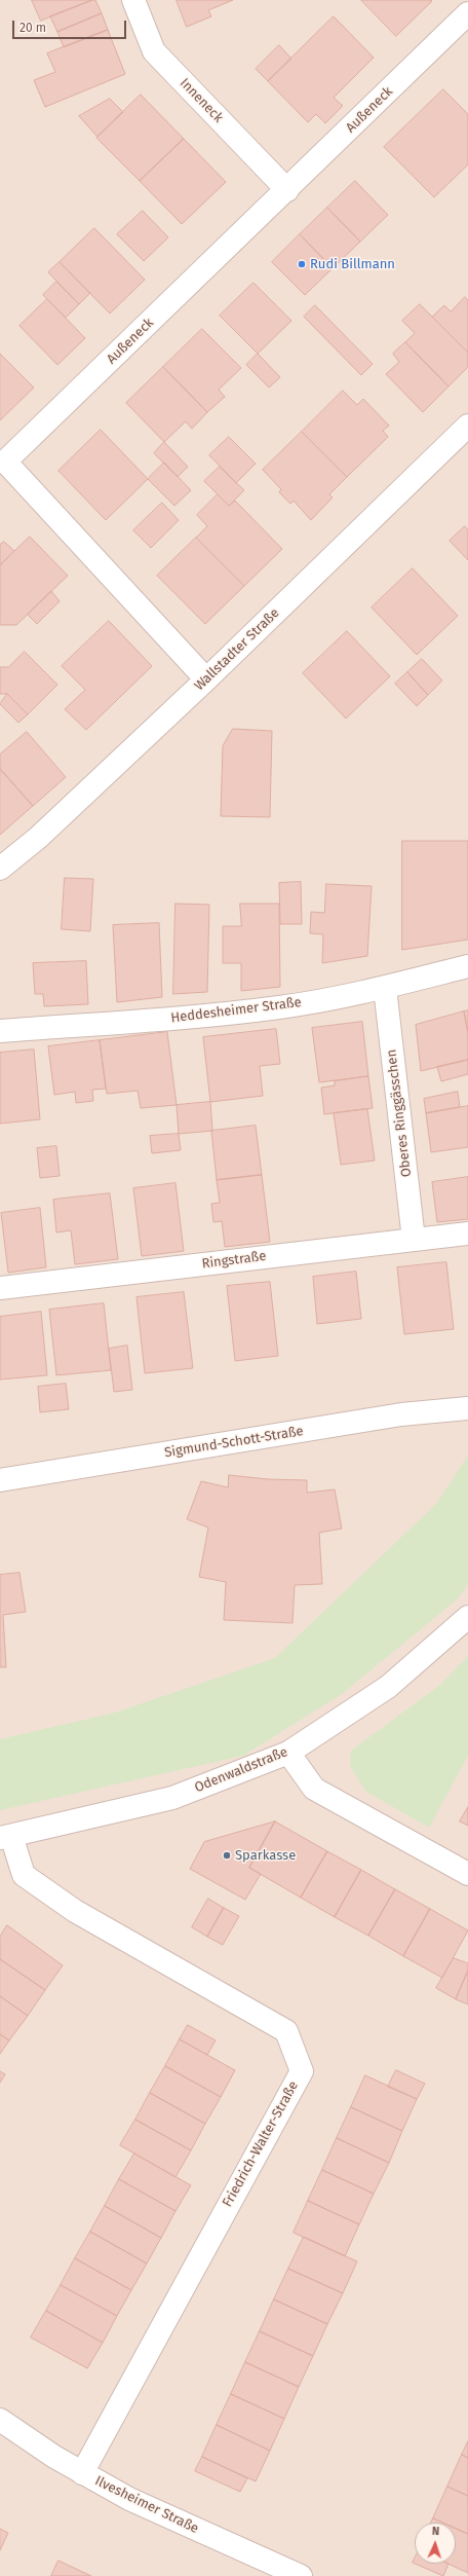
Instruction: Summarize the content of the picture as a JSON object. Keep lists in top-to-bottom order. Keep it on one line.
{"streets":{"street":["Inneneck","Außeneck","Wallstadter Straße","Heddesheimer Straße","Oberes Ringgässchen","Ringstraße","Sigmund-Schott-Straße","Odenwaldstraße","Friedrich-Walter-Straße","Ilvesheimer Straße"]},"crossings":[["Inneneck","Außeneck"],["Außeneck","Wallstadter Straße"],["Heddesheimer Straße","Oberes Ringgässchen"],["Oberes Ringgässchen","Ringstraße"],["Odenwaldstraße","Friedrich-Walter-Straße"],["Friedrich-Walter-Straße","Ilvesheimer Straße"]],"places":["Rudi Billmann","Sparkasse"],"scale_bar":"20 m","north":"top"}
